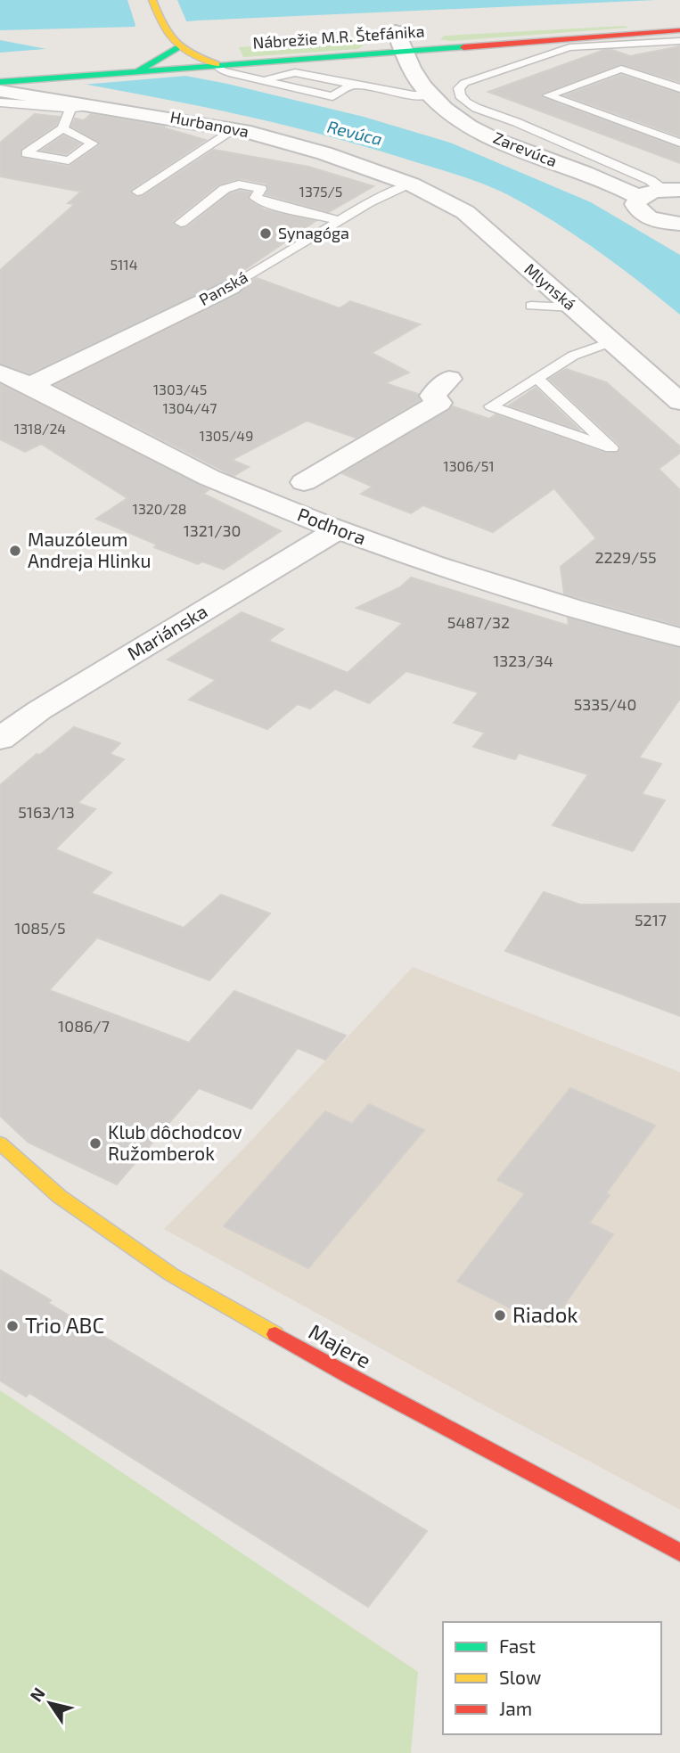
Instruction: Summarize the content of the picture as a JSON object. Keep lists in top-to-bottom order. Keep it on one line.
{"streets":{"main road":["Nábrežie M.R. Štefánika","Majere"],"street":["Hurbanova","Zarevúca","Mlynská","Panská","Podhora","Mariánska"]},"crossings":[["Hurbanova","Mlynská"],["Hurbanova","Panská"],["Mlynská","Panská"],["Panská","Podhora"],["Podhora","Mariánska"]],"water":["Revúca"],"places":["Synagóga","Mauzóleum Andreja Hlinku","Klub dôchodcov Ružomberok","Riadok","Trio ABC"],"house_numbers":["1375/5","5114","1303/45","1304/47","1318/24","1305/49","1306/51","1320/28","1321/30","2229/55","5487/32","1323/34","5335/40","5163/13","5217","1085/5","1086/7"],"legend":["Fast","Slow","Jam"],"north":"top left"}
